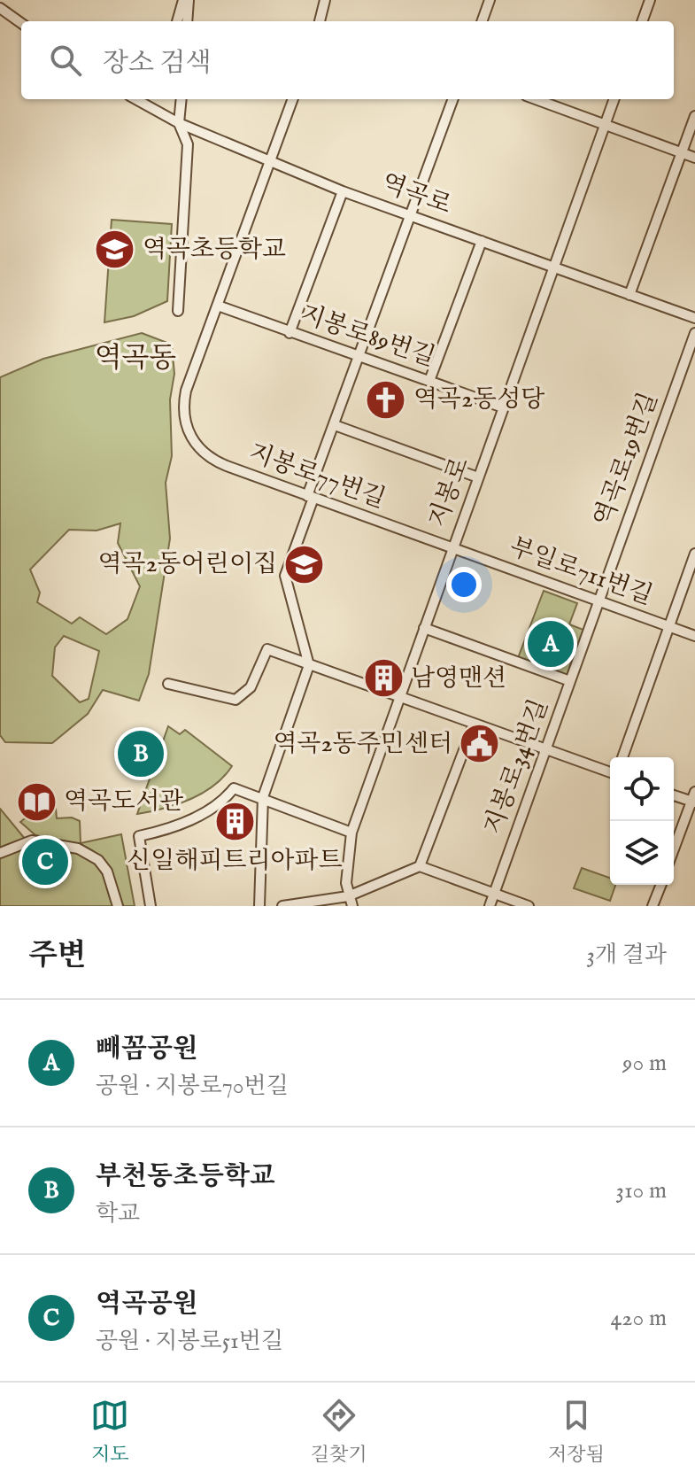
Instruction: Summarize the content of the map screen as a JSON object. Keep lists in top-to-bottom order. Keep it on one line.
{"streets":{"street":["역곡로","지봉로89번길","역곡로19번길","지봉로77번길","지봉로","부일로711번길","지봉로34번길"]},"crossings":[["역곡로","지봉로"],["지봉로89번길","지봉로77번길"],["지봉로89번길","지봉로"],["역곡로19번길","부일로711번길"],["역곡로19번길","지봉로34번길"],["지봉로77번길","지봉로"],["지봉로77번길","부일로711번길"],["지봉로","부일로711번길"],["부일로711번길","지봉로34번길"]],"districts":["역곡동"],"places":{"school or university":["역곡초등학교","역곡2동어린이집"],"church":["역곡2동성당"],"building":["남영맨션","신일해피트리아파트"],"public building":["역곡2동주민센터"],"library":["역곡도서관"]},"page":{"search":"장소 검색","pins":["A","B","C"],"heading":["주변","3개 결과"],"list":[{"mark":"A","name":"빼꼼공원","note":"공원 · 지봉로70번길","value":"90 m"},{"mark":"B","name":"부천동초등학교","note":"학교","value":"310 m"},{"mark":"C","name":"역곡공원","note":"공원 · 지봉로51번길","value":"420 m"}],"nav":["지도","길찾기","저장됨"]}}
